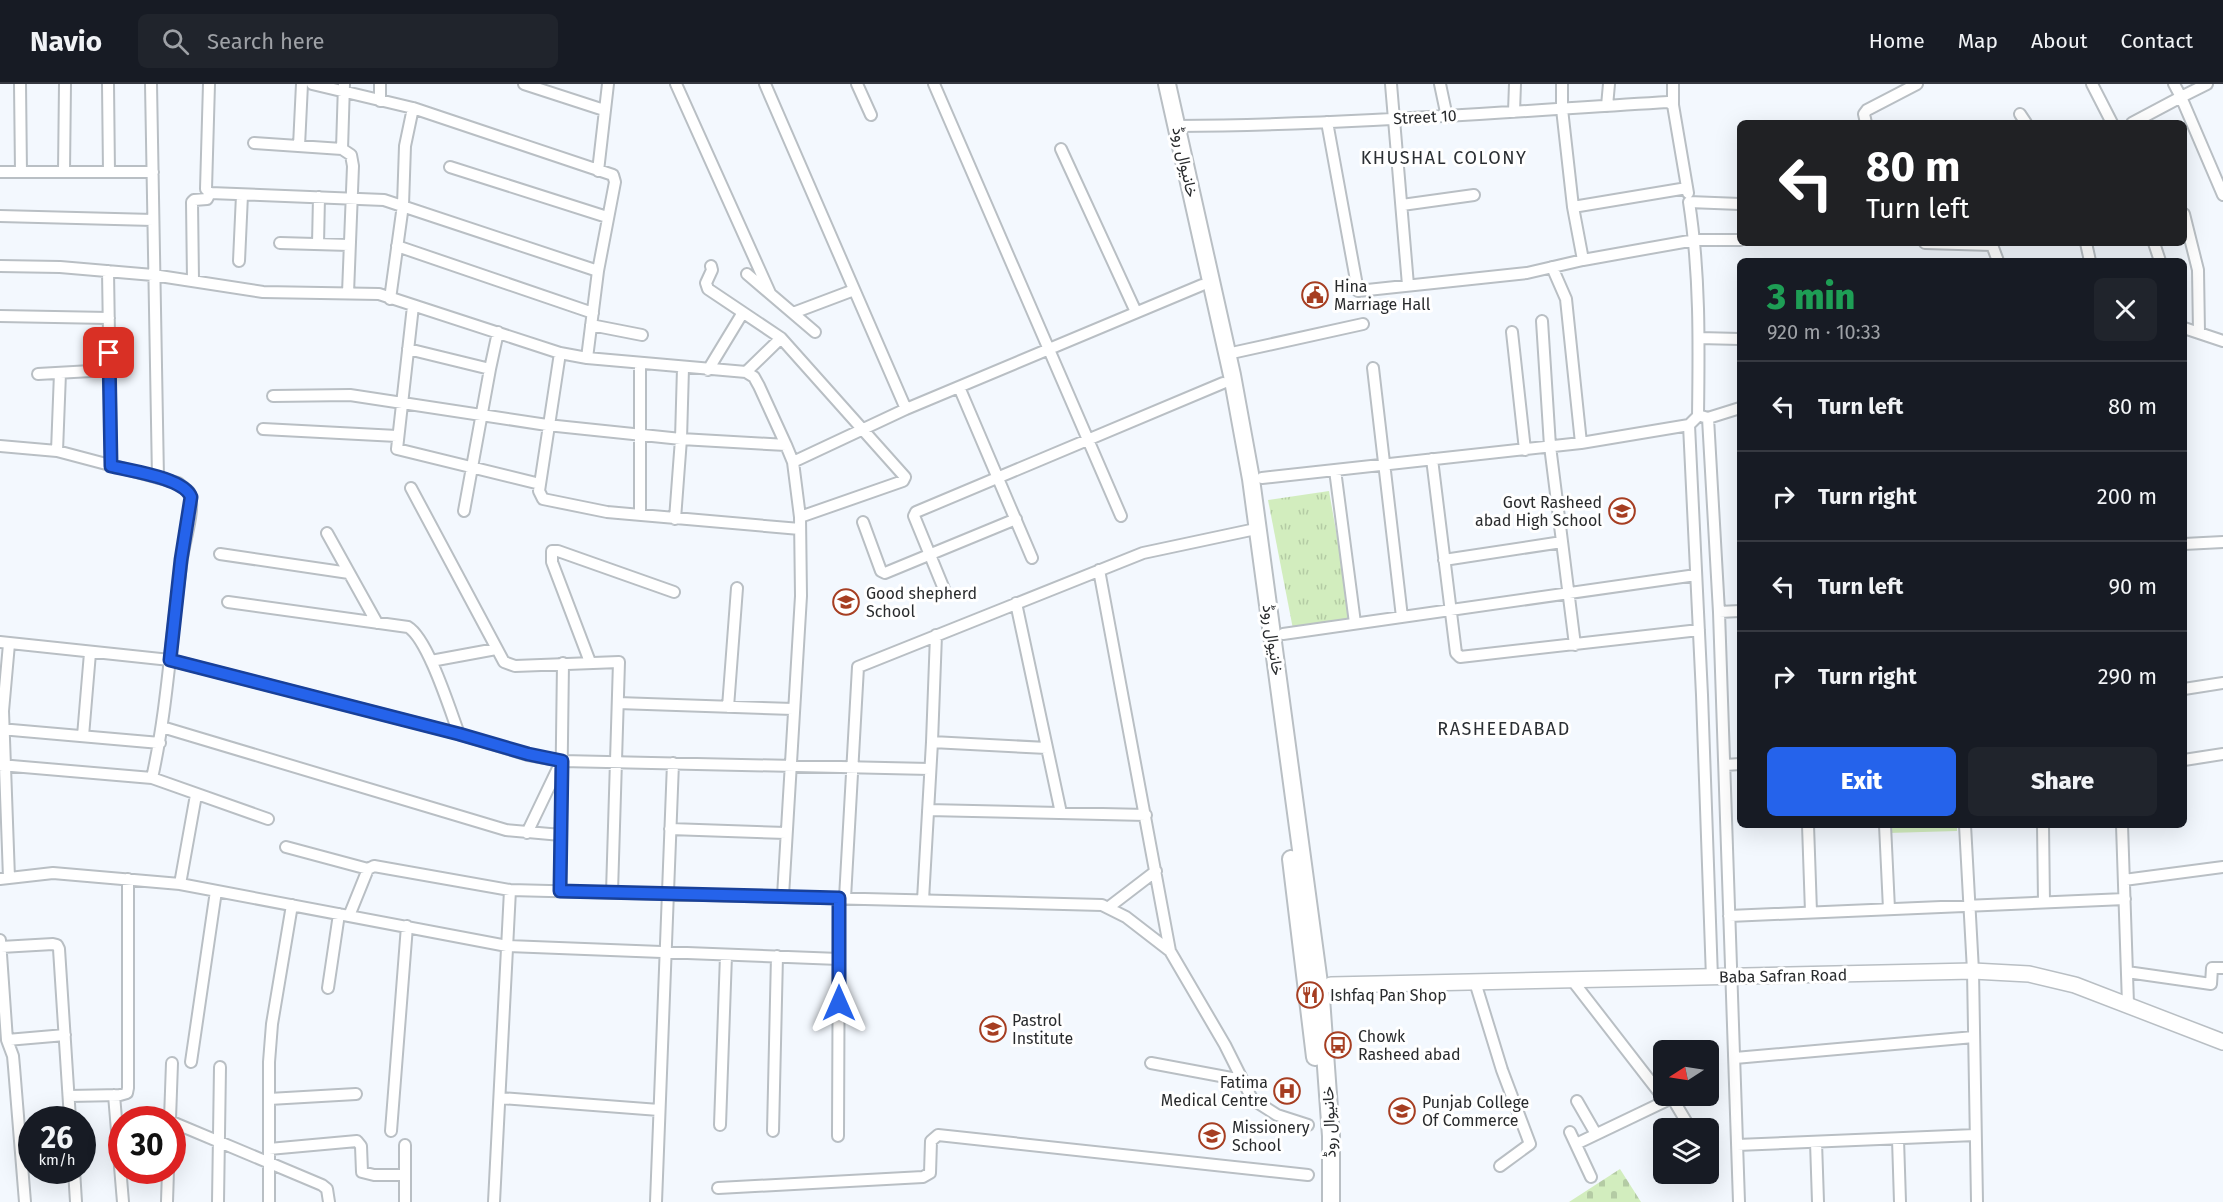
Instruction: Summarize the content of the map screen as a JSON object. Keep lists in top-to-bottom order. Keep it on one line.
{"streets":{"main road":["خانیوال روڈ","Baba Safran Road"],"street":["Street 10"]},"crossings":[["Street 10","خانیوال روڈ"]],"districts":["KHUSHAL COLONY","RASHEEDABAD"],"places":{"public building":["Hina Marriage Hall"],"school or university":["Govt Rasheed abad High School","Good shepherd School","Pastrol Institute","Punjab College Of Commerce","Missionery School"],"restaurant":["Ishfaq Pan Shop"],"bus stop":["Chowk Rasheed abad"],"hospital":["Fatima Medical Centre"]},"north":"left","page":{"header":"Navio","search":"Search here","nav":["Home","Map","About","Contact"],"turn":["80 m","Turn left"],"heading":["3 min","920 m · 10:33"],"list":[{"name":"Turn left","value":"80 m"},{"name":"Turn right","value":"200 m"},{"name":"Turn left","value":"90 m"},{"name":"Turn right","value":"290 m"}],"buttons":["Exit","Share"],"speed":"26 km/h","limit":"30"}}
